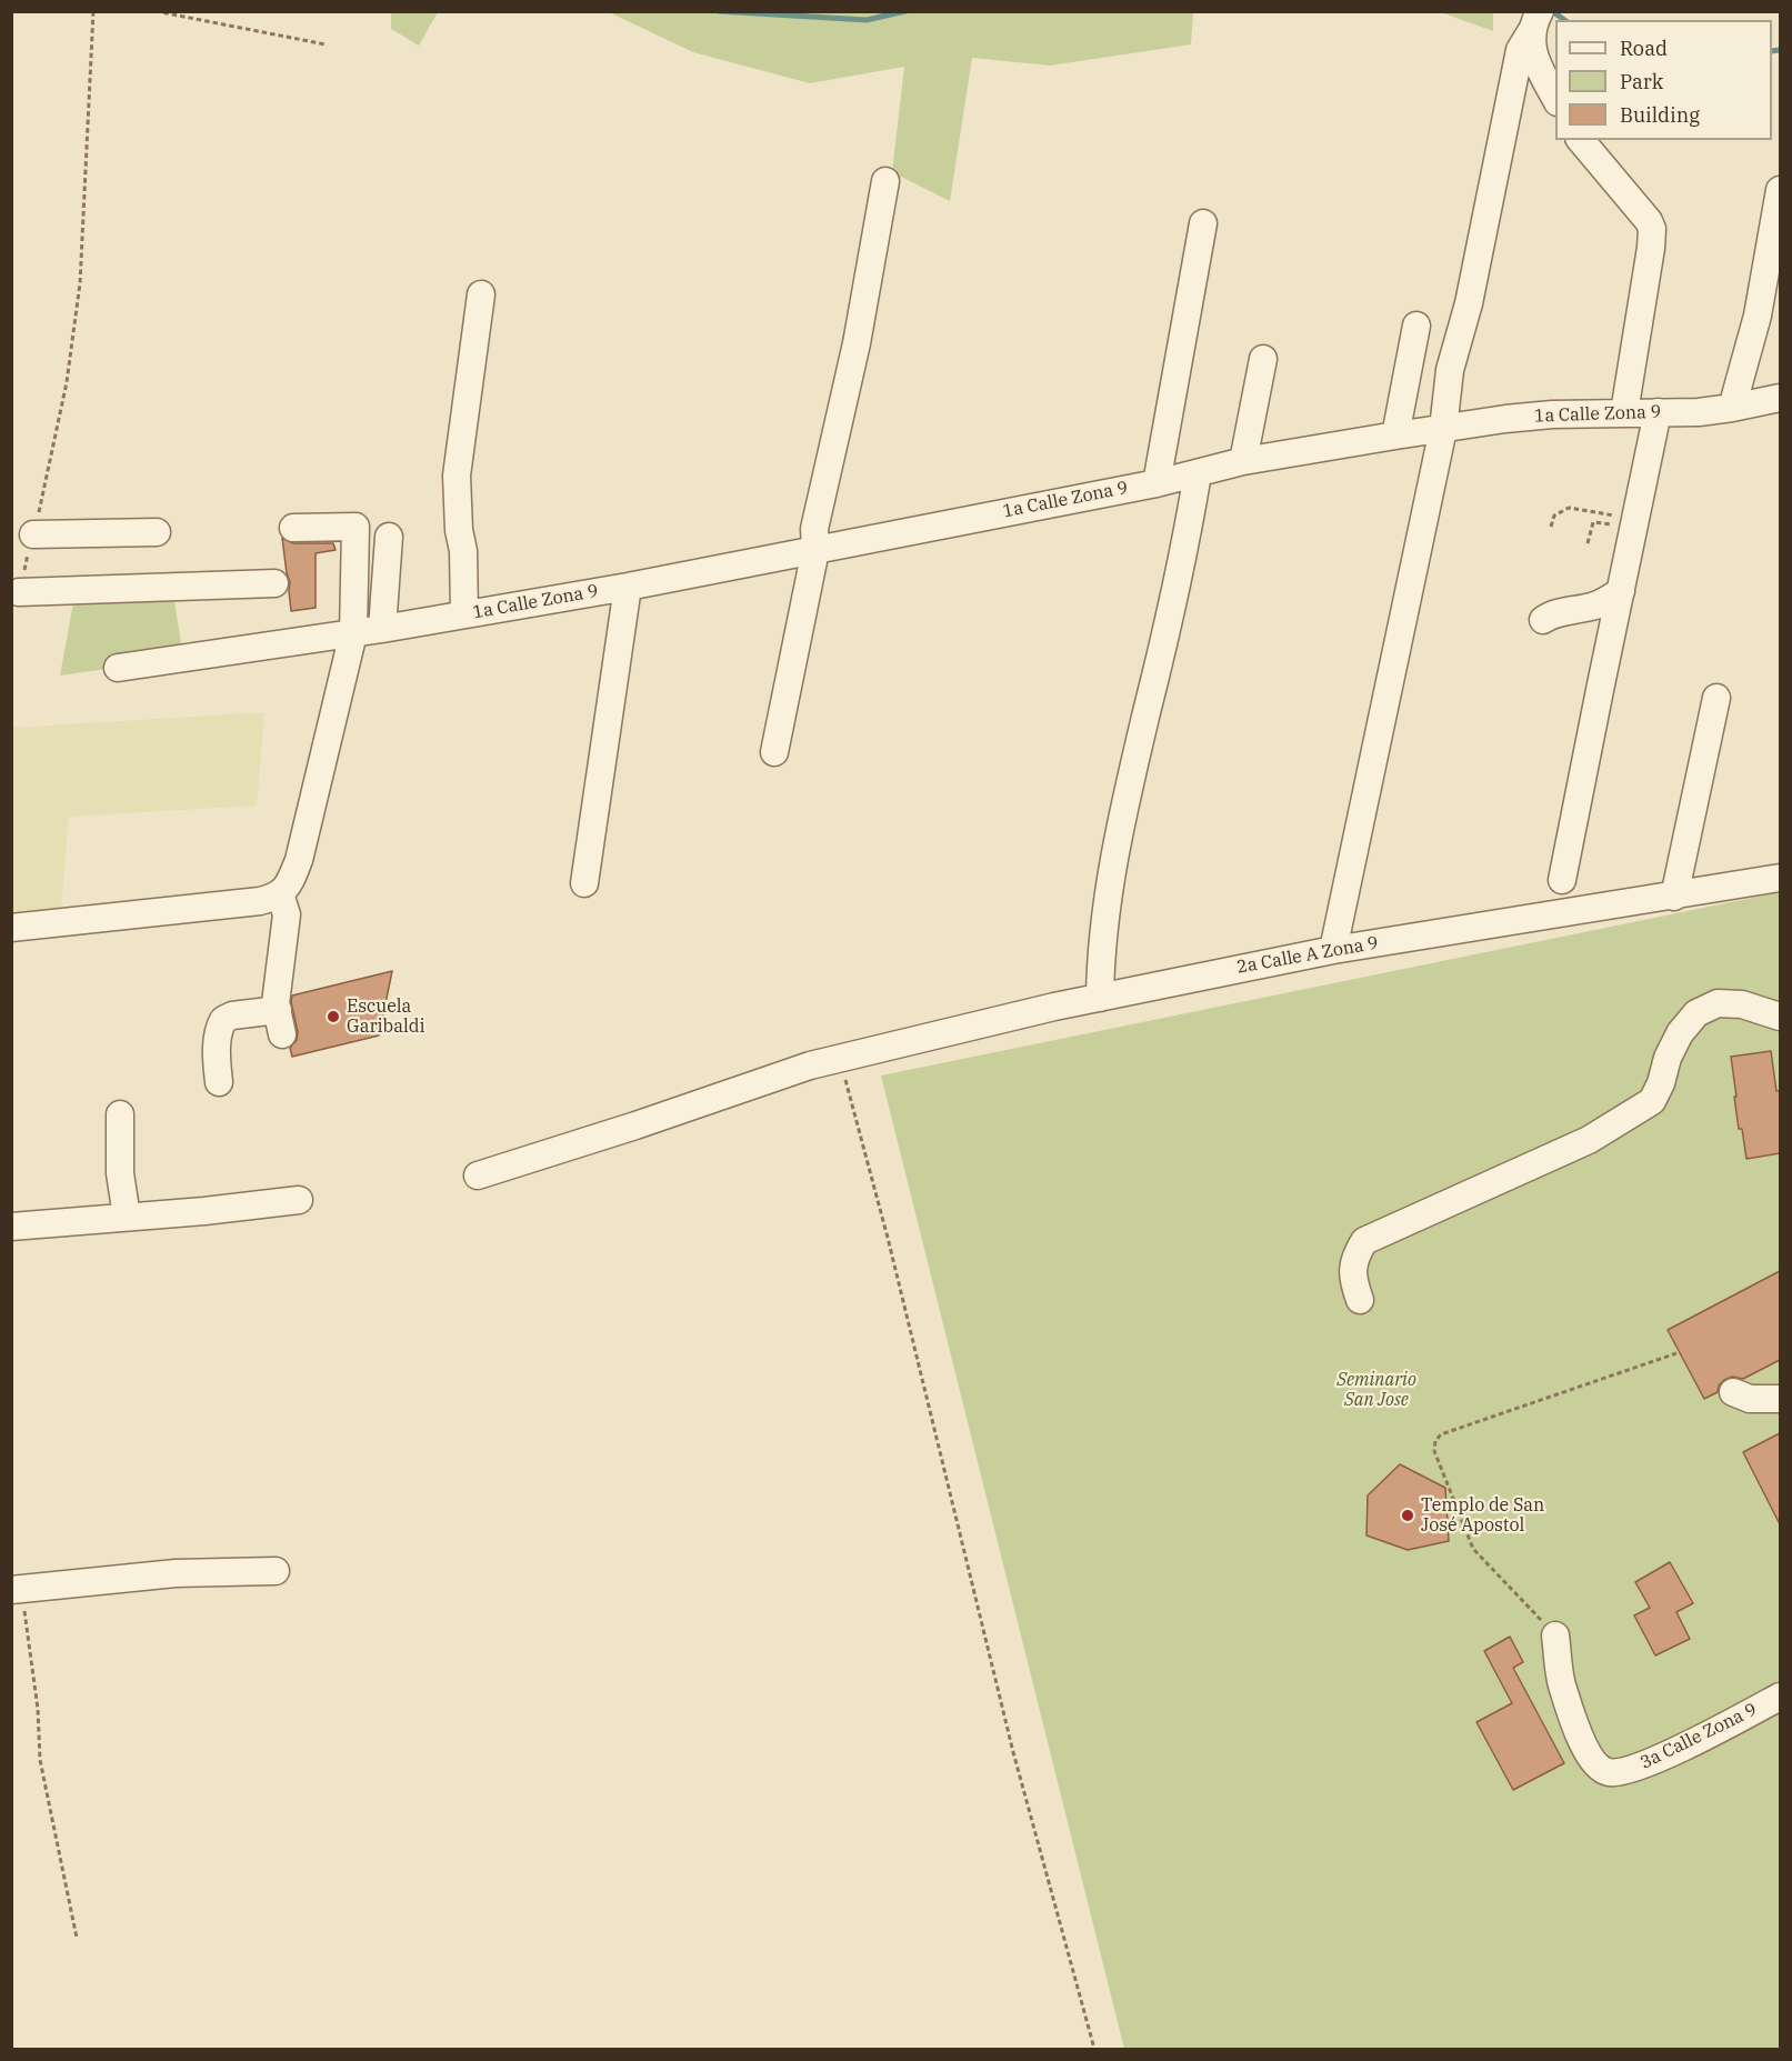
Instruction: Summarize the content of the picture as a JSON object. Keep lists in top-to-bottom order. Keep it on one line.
{"streets":{"street":["1a Calle Zona 9","2a Calle A Zona 9","3a Calle Zona 9"]},"parks":["Seminario San Jose"],"places":["Escuela Garibaldi","Templo de San José Apostol"],"legend":["Road","Park","Building"]}
